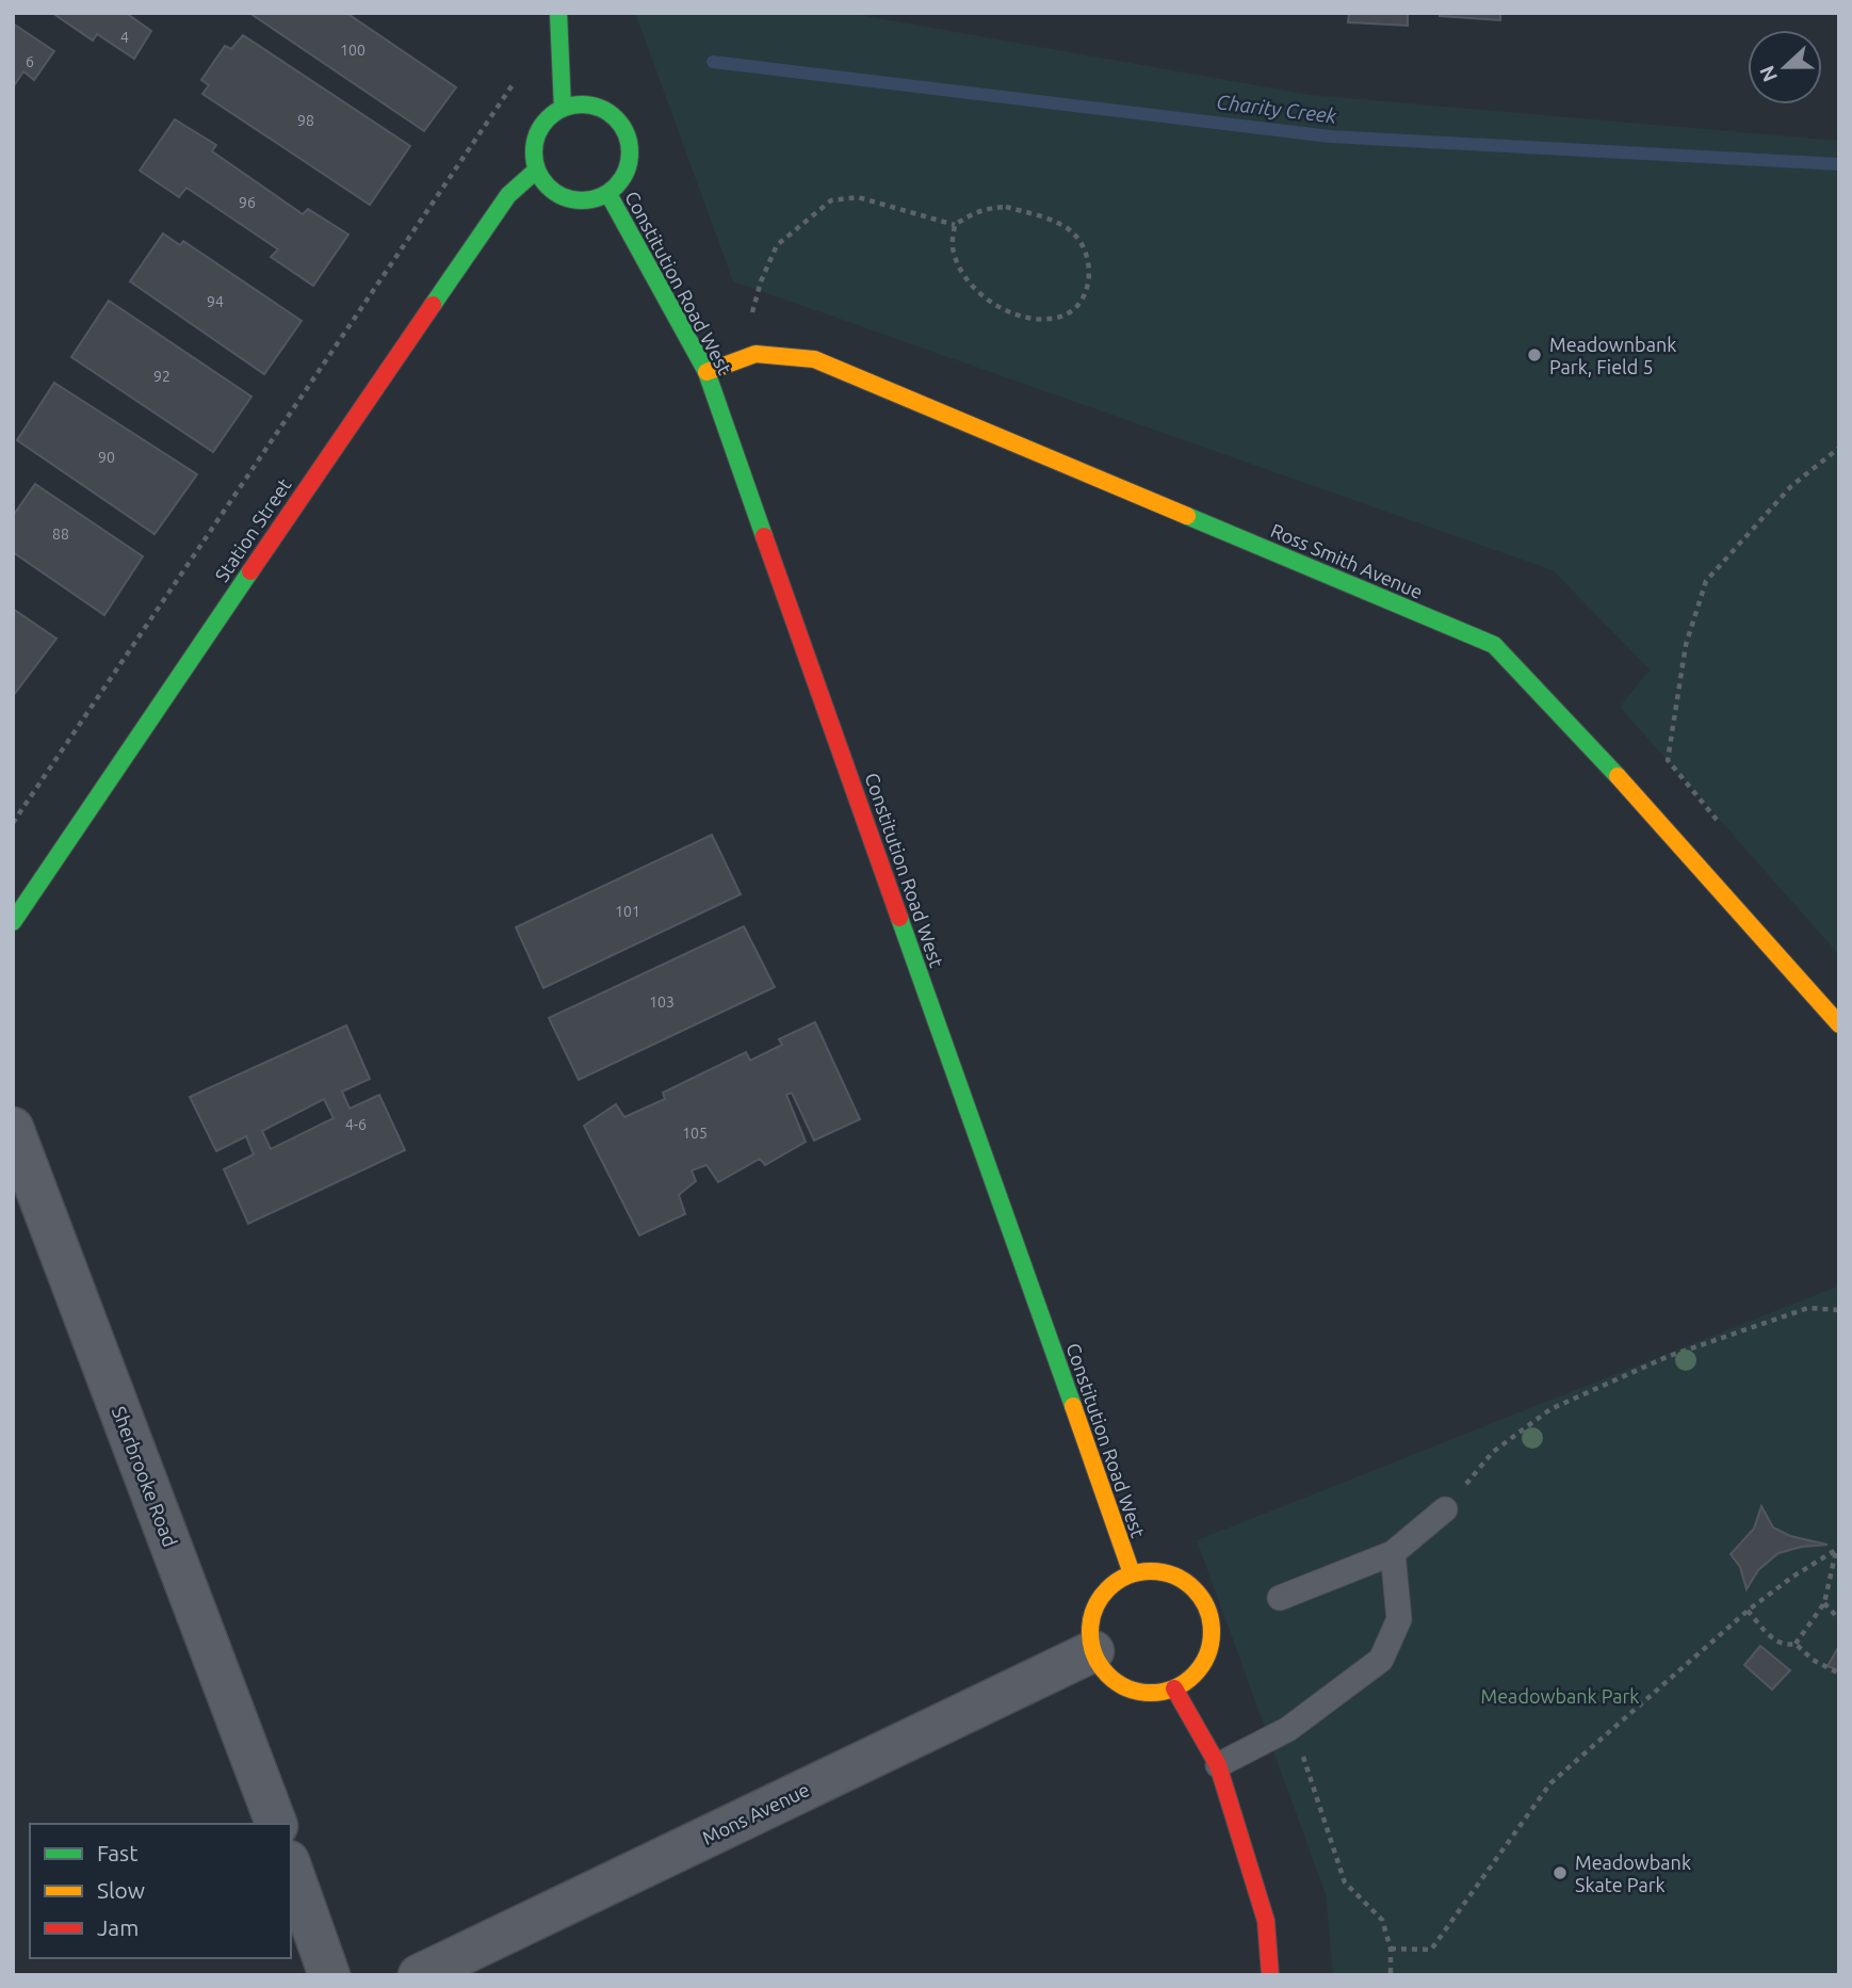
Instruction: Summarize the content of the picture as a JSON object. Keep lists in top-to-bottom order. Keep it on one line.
{"streets":{"main road":["Constitution Road West","Station Street","Ross Smith Avenue"],"street":["Sherbrooke Road","Mons Avenue"]},"crossings":[["Constitution Road West","Station Street"],["Constitution Road West","Ross Smith Avenue"],["Constitution Road West","Mons Avenue"]],"water":["Charity Creek"],"parks":["Meadowbank Park"],"places":["Meadownbank Park, Field 5","Meadowbank Skate Park"],"house_numbers":["4","100","6","98","96","94","92","90","88","101","103","4-6","105"],"legend":["Fast","Slow","Jam"],"north":"left"}
